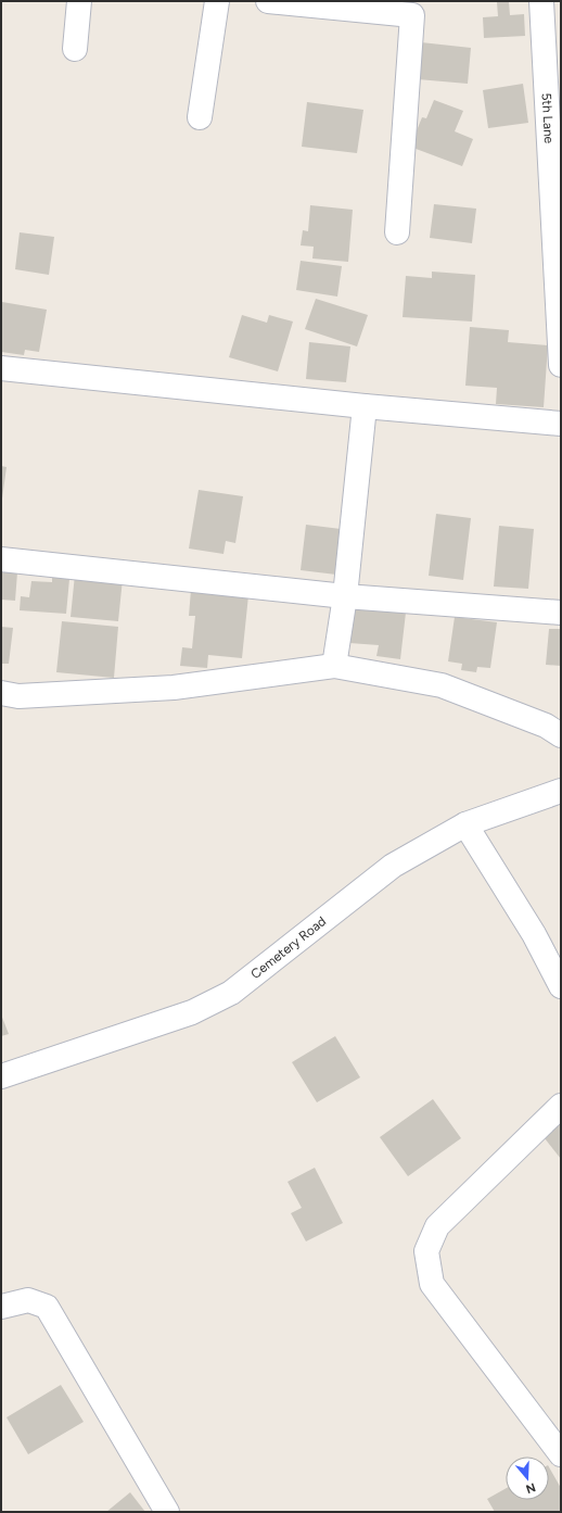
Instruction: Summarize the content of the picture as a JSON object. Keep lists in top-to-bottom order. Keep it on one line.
{"streets":{"street":["5th Lane","Cemetery Road"]},"north":"bottom"}
